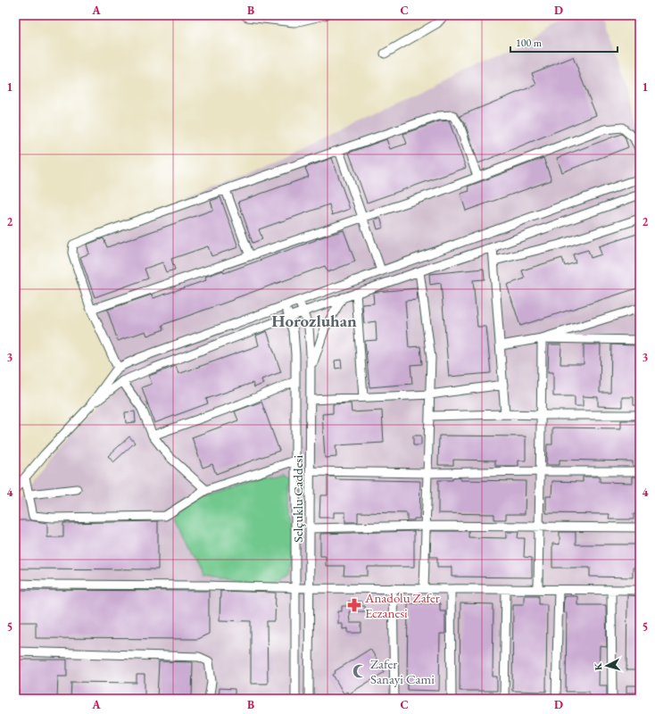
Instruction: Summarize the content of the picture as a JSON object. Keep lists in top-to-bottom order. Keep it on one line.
{"streets":{"street":["Selçuklu Caddesi"]},"districts":["Horozluhan"],"places":{"pharmacy":["Anadolu Zafer Eczanesi"],"mosque":["Zafer Sanayi Cami"]},"scale_bar":"100 m","north":"left","grid":{"columns":["A","B","C","D"],"rows":["1","2","3","4","5"]}}
